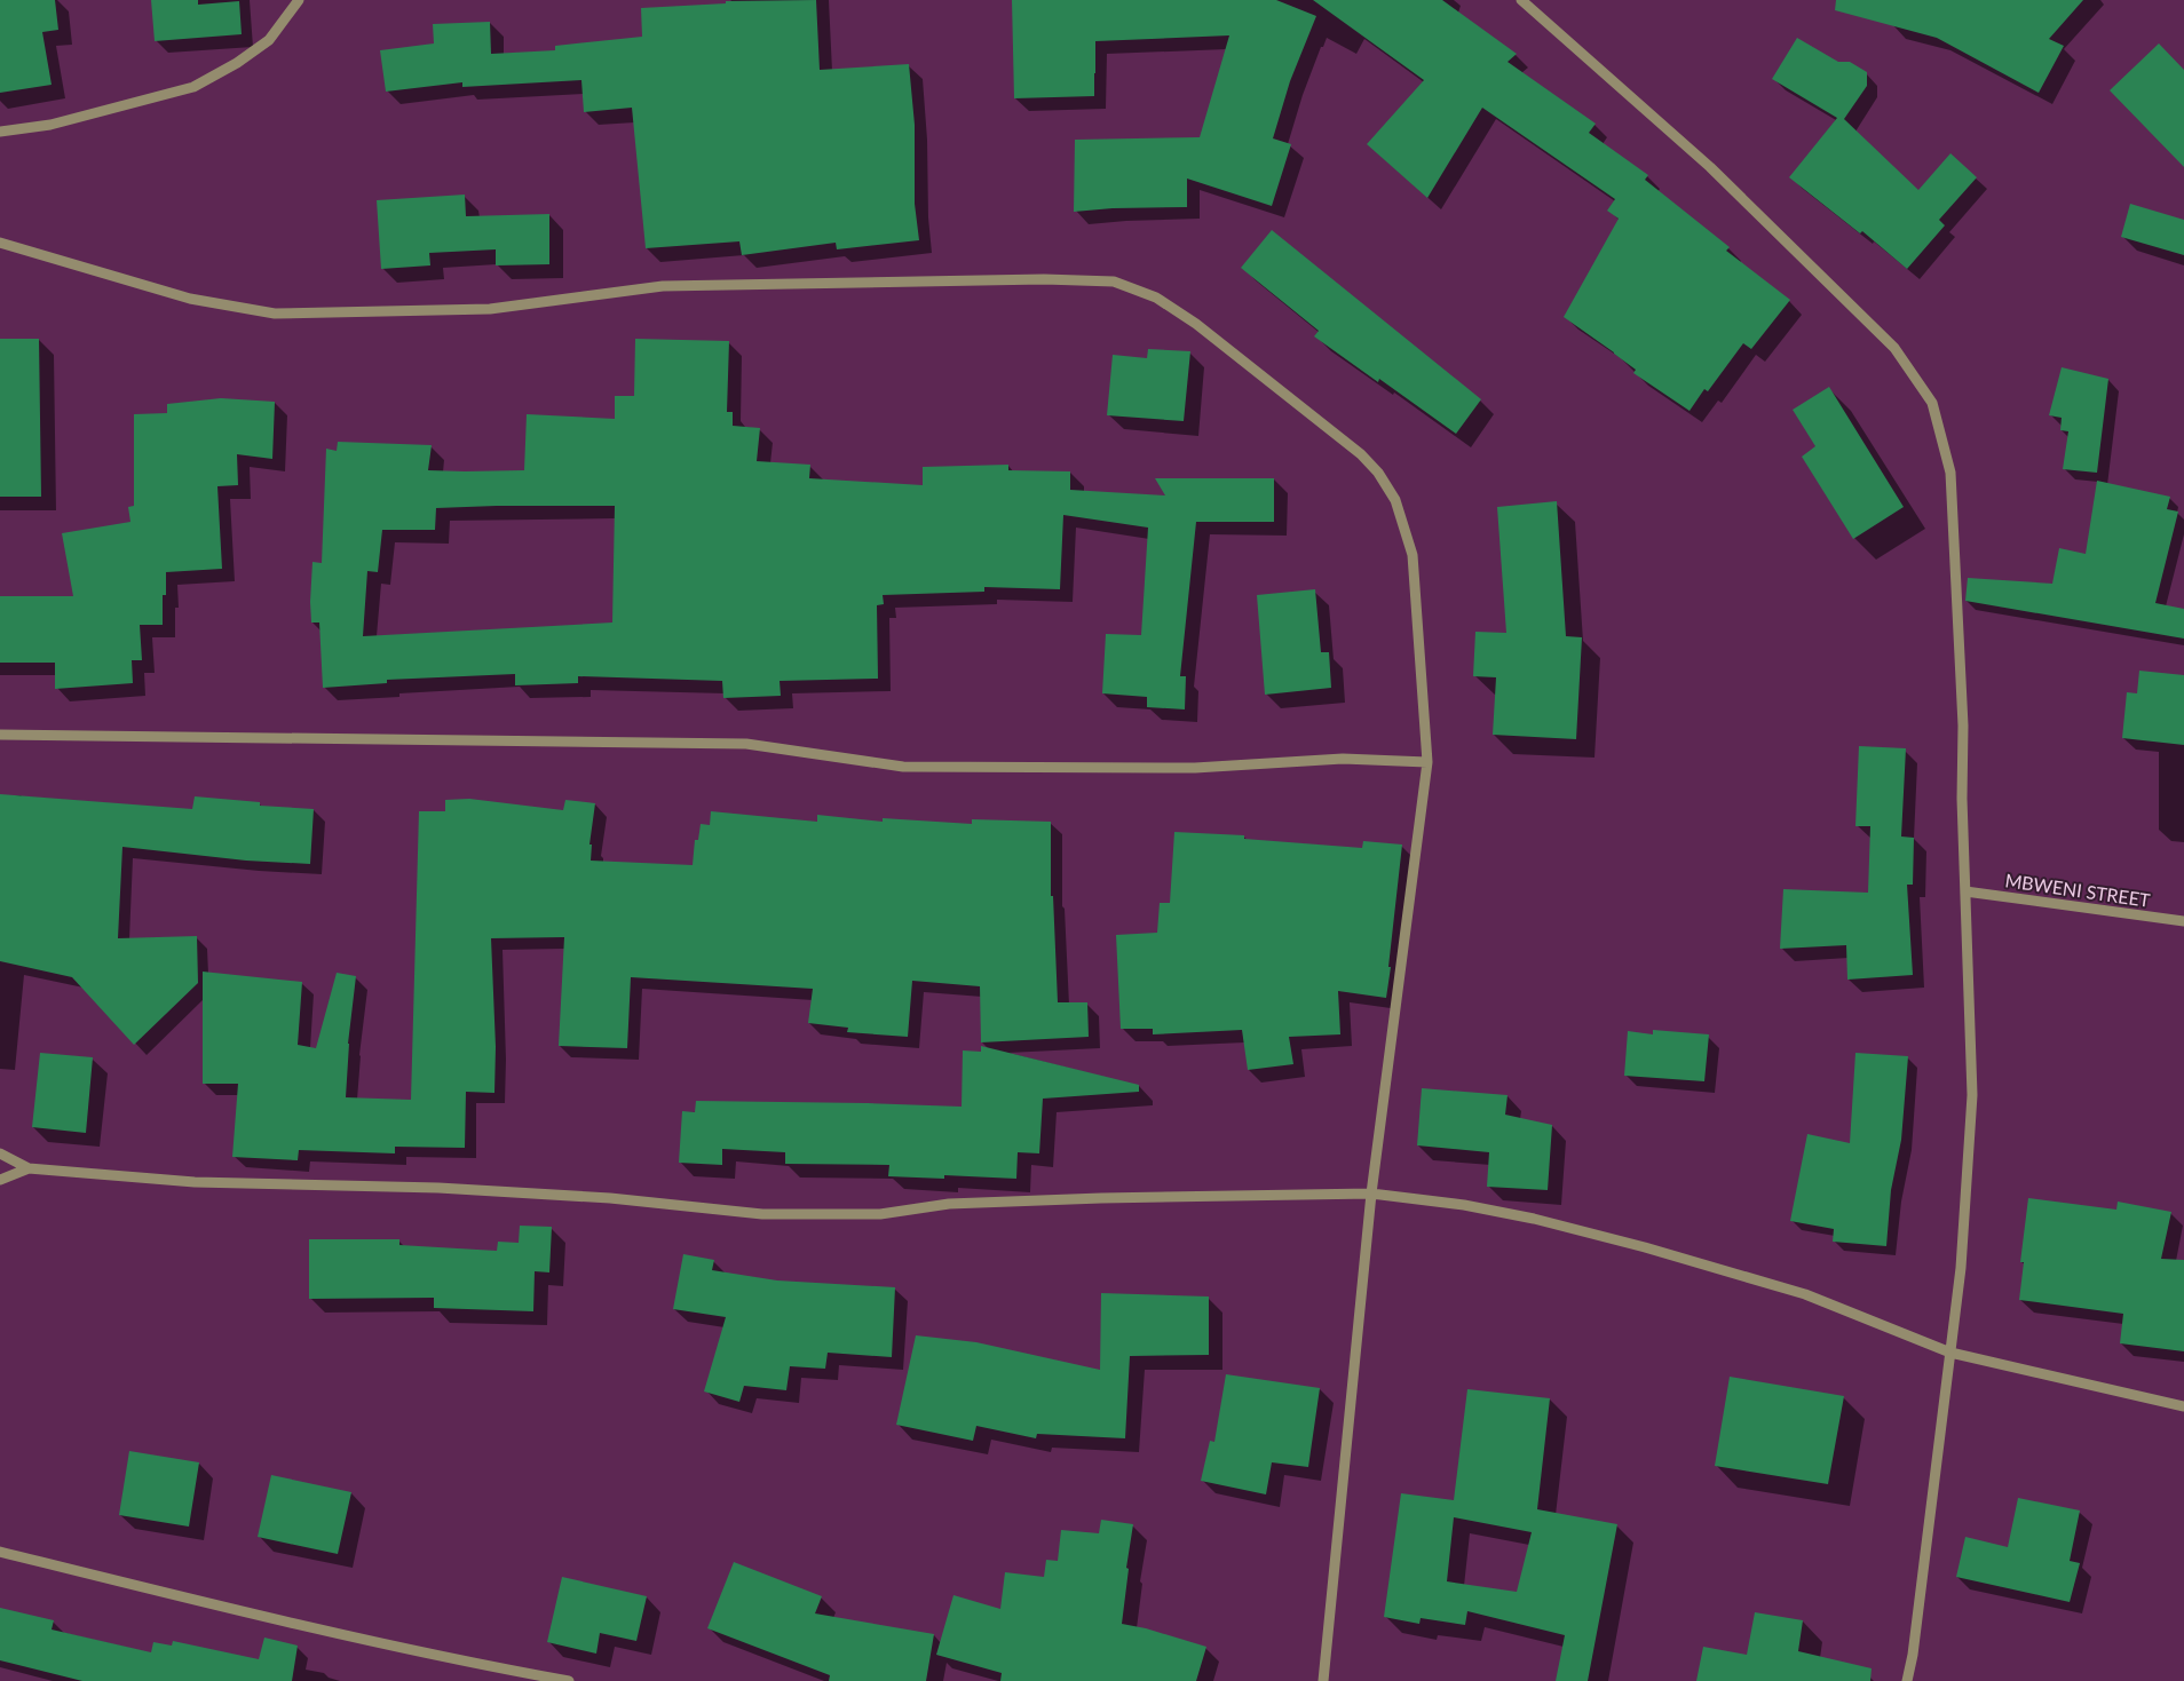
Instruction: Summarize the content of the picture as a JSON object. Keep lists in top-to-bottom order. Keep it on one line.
{"streets":{"street":["MBWENI STREET"]}}
